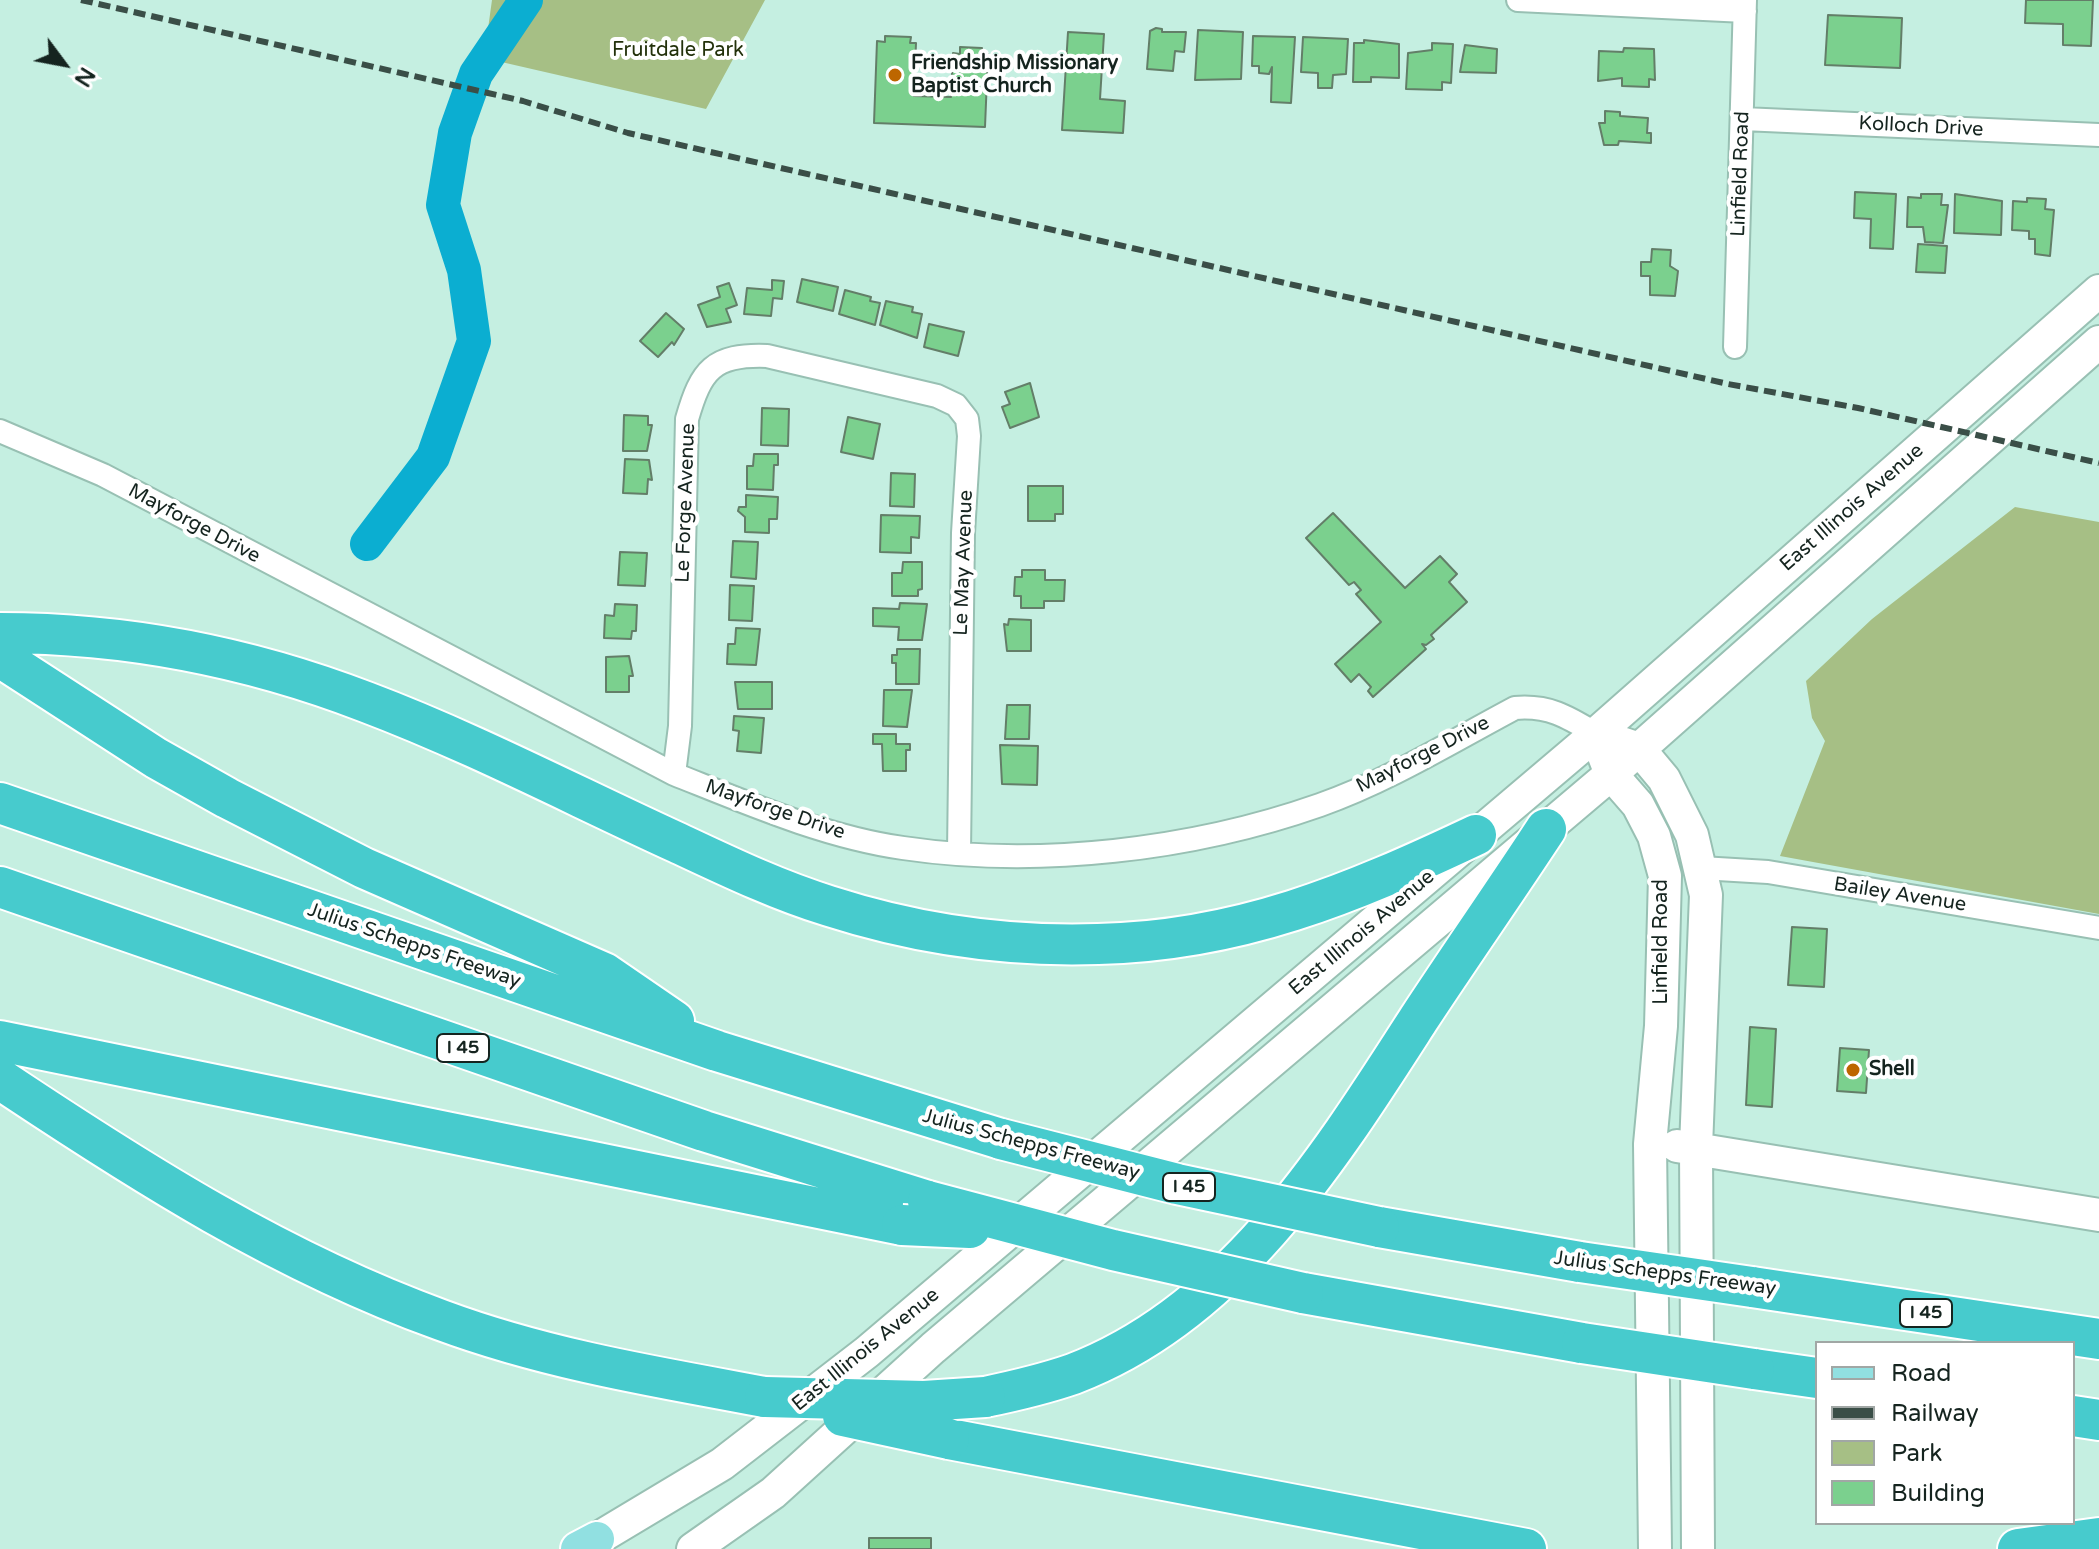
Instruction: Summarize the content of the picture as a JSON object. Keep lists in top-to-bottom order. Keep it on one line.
{"streets":{"highway":["Julius Schepps Freeway","I 45"],"main road":["Linfield Road","East Illinois Avenue"],"street":["Kolloch Drive","Le Forge Avenue","Mayforge Drive","Le May Avenue","Bailey Avenue"]},"crossings":[["Kolloch Drive","Linfield Road"],["Linfield Road","East Illinois Avenue"],["Linfield Road","Mayforge Drive"],["Linfield Road","Bailey Avenue"],["Le Forge Avenue","Mayforge Drive"],["Le Forge Avenue","Le May Avenue"],["East Illinois Avenue","Mayforge Drive"],["Mayforge Drive","Le May Avenue"]],"parks":["Fruitdale Park"],"places":["Friendship Missionary Baptist Church","Shell"],"legend":["Road","Railway","Park","Building"],"north":"bottom right"}
